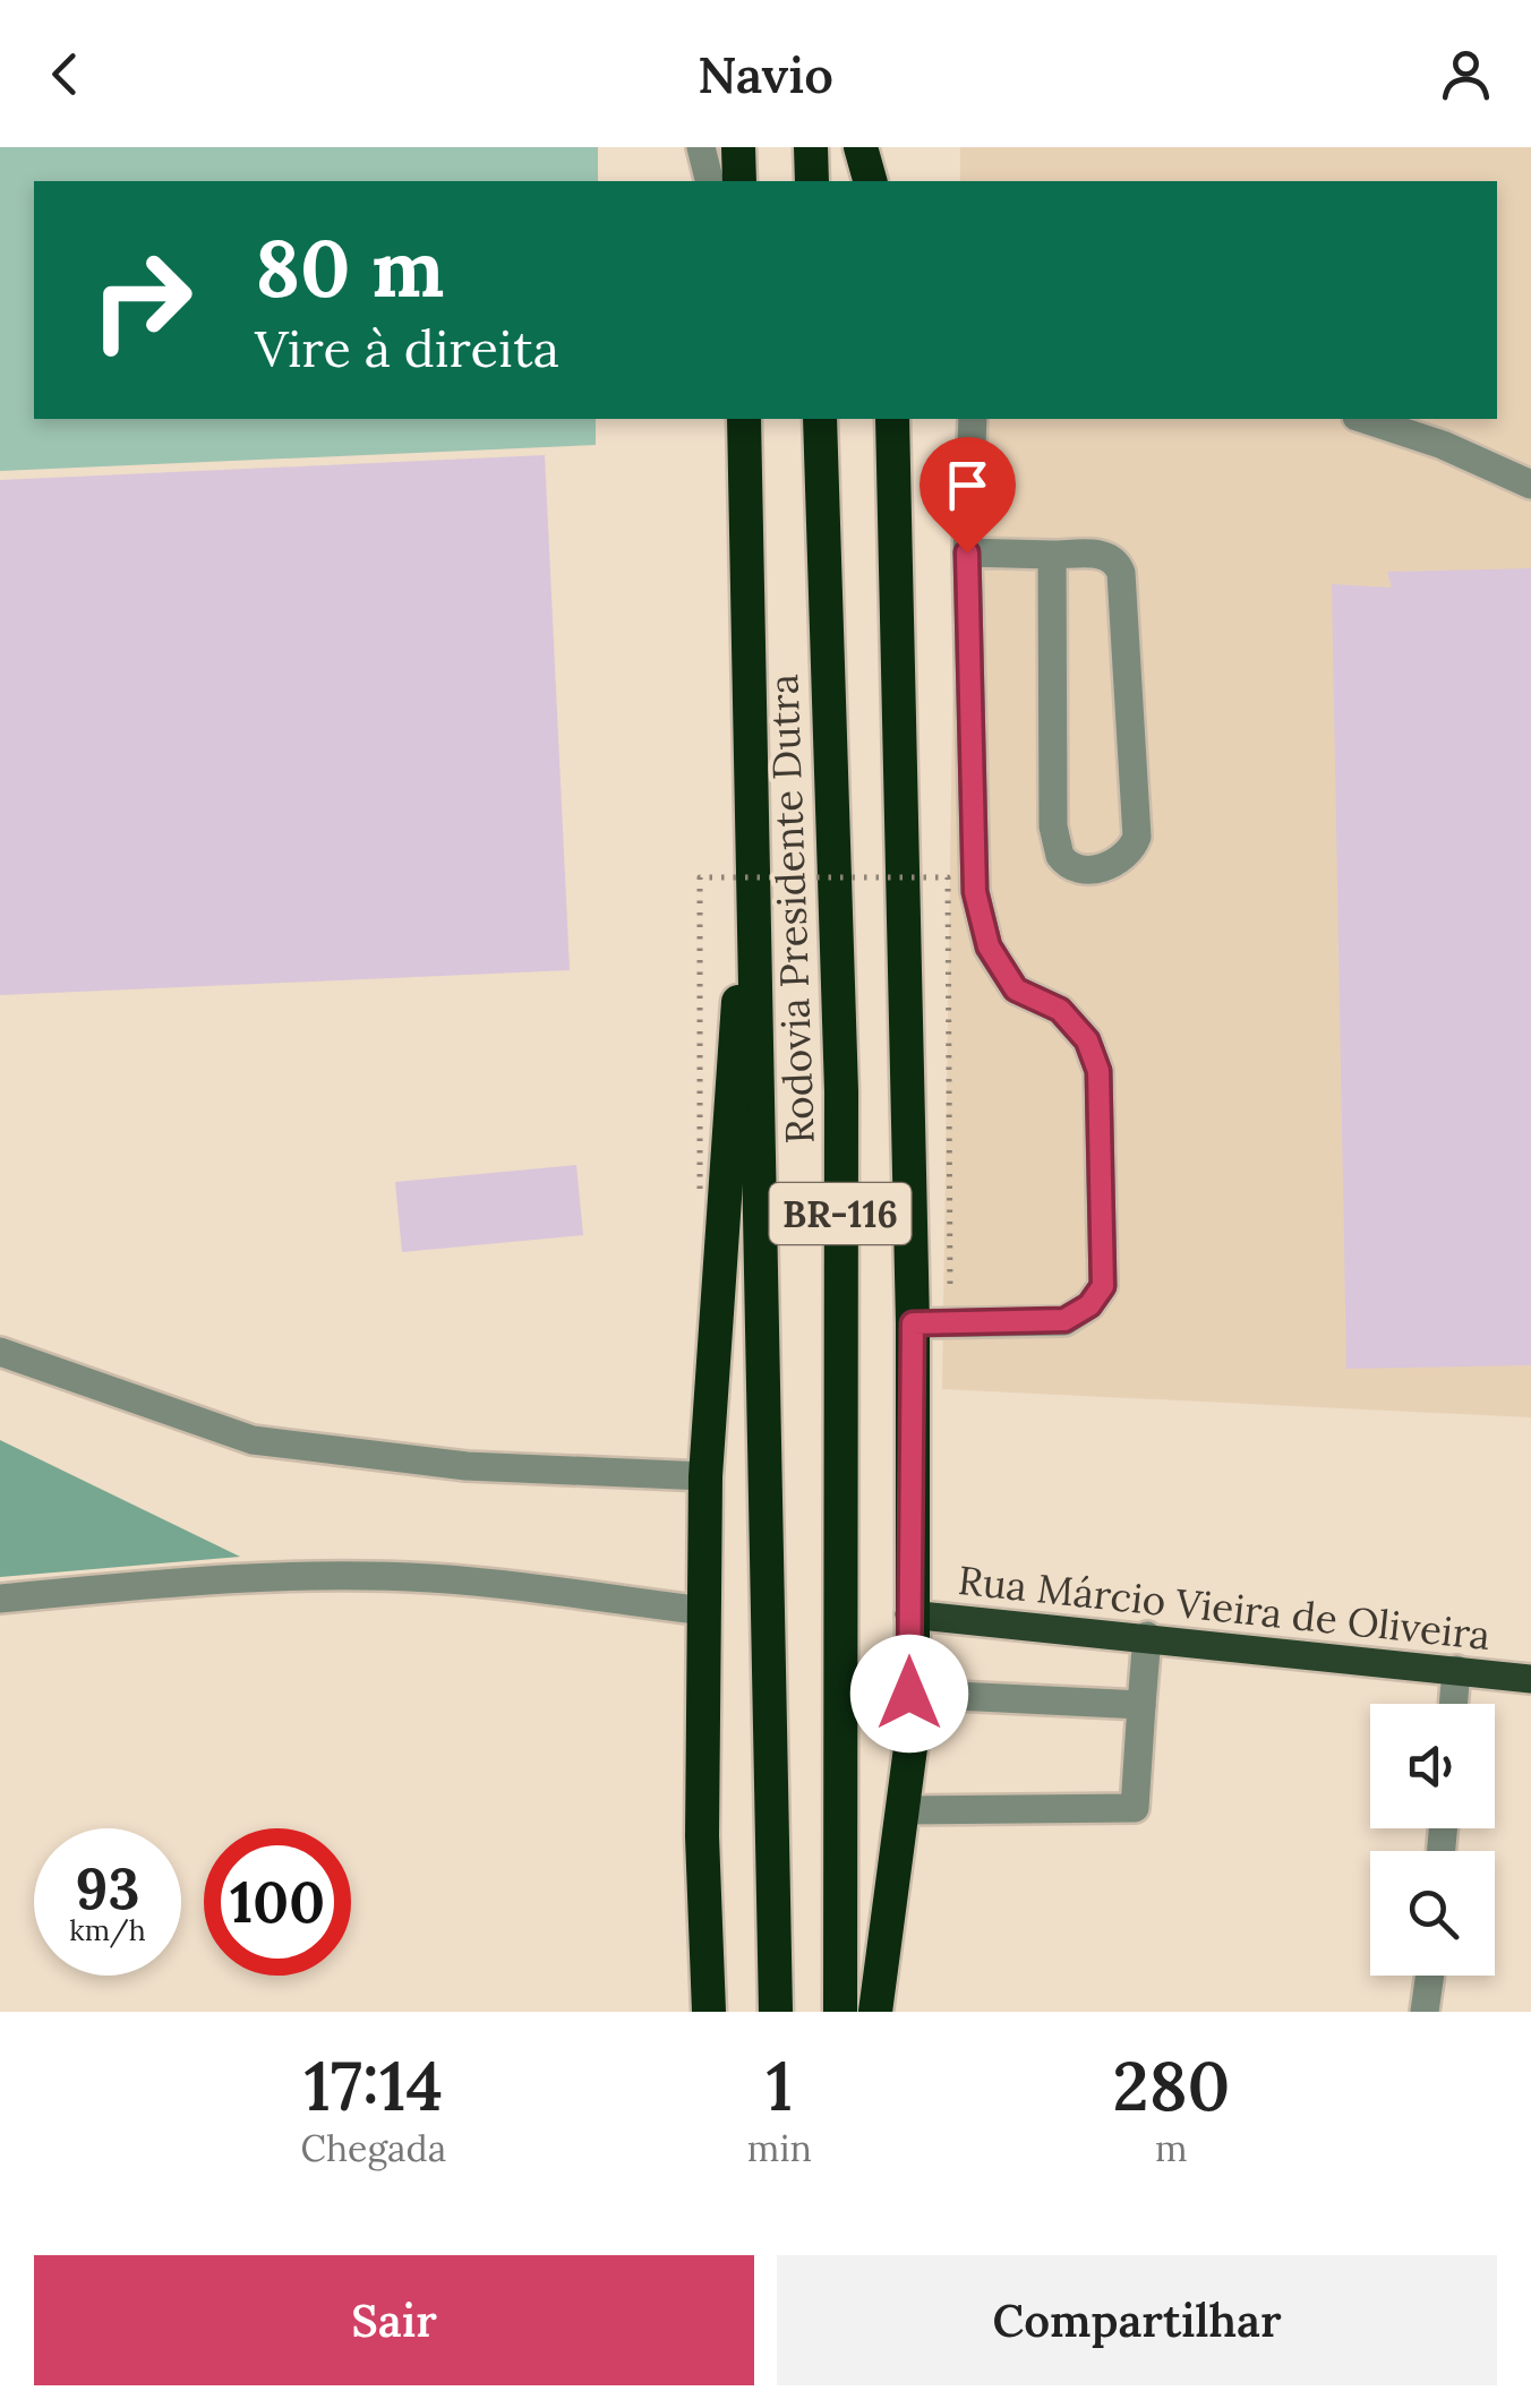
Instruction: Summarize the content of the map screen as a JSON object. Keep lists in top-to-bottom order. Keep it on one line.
{"streets":{"highway":["Rodovia Presidente Dutra","BR-116"],"main road":["Rua Márcio Vieira de Oliveira"]},"page":{"header":"Navio","turn":["80 m","Vire à direita"],"speed":"93 km/h","limit":"100","eta":["17:14","Chegada","1","min","280","m"],"buttons":["Sair","Compartilhar"]}}
